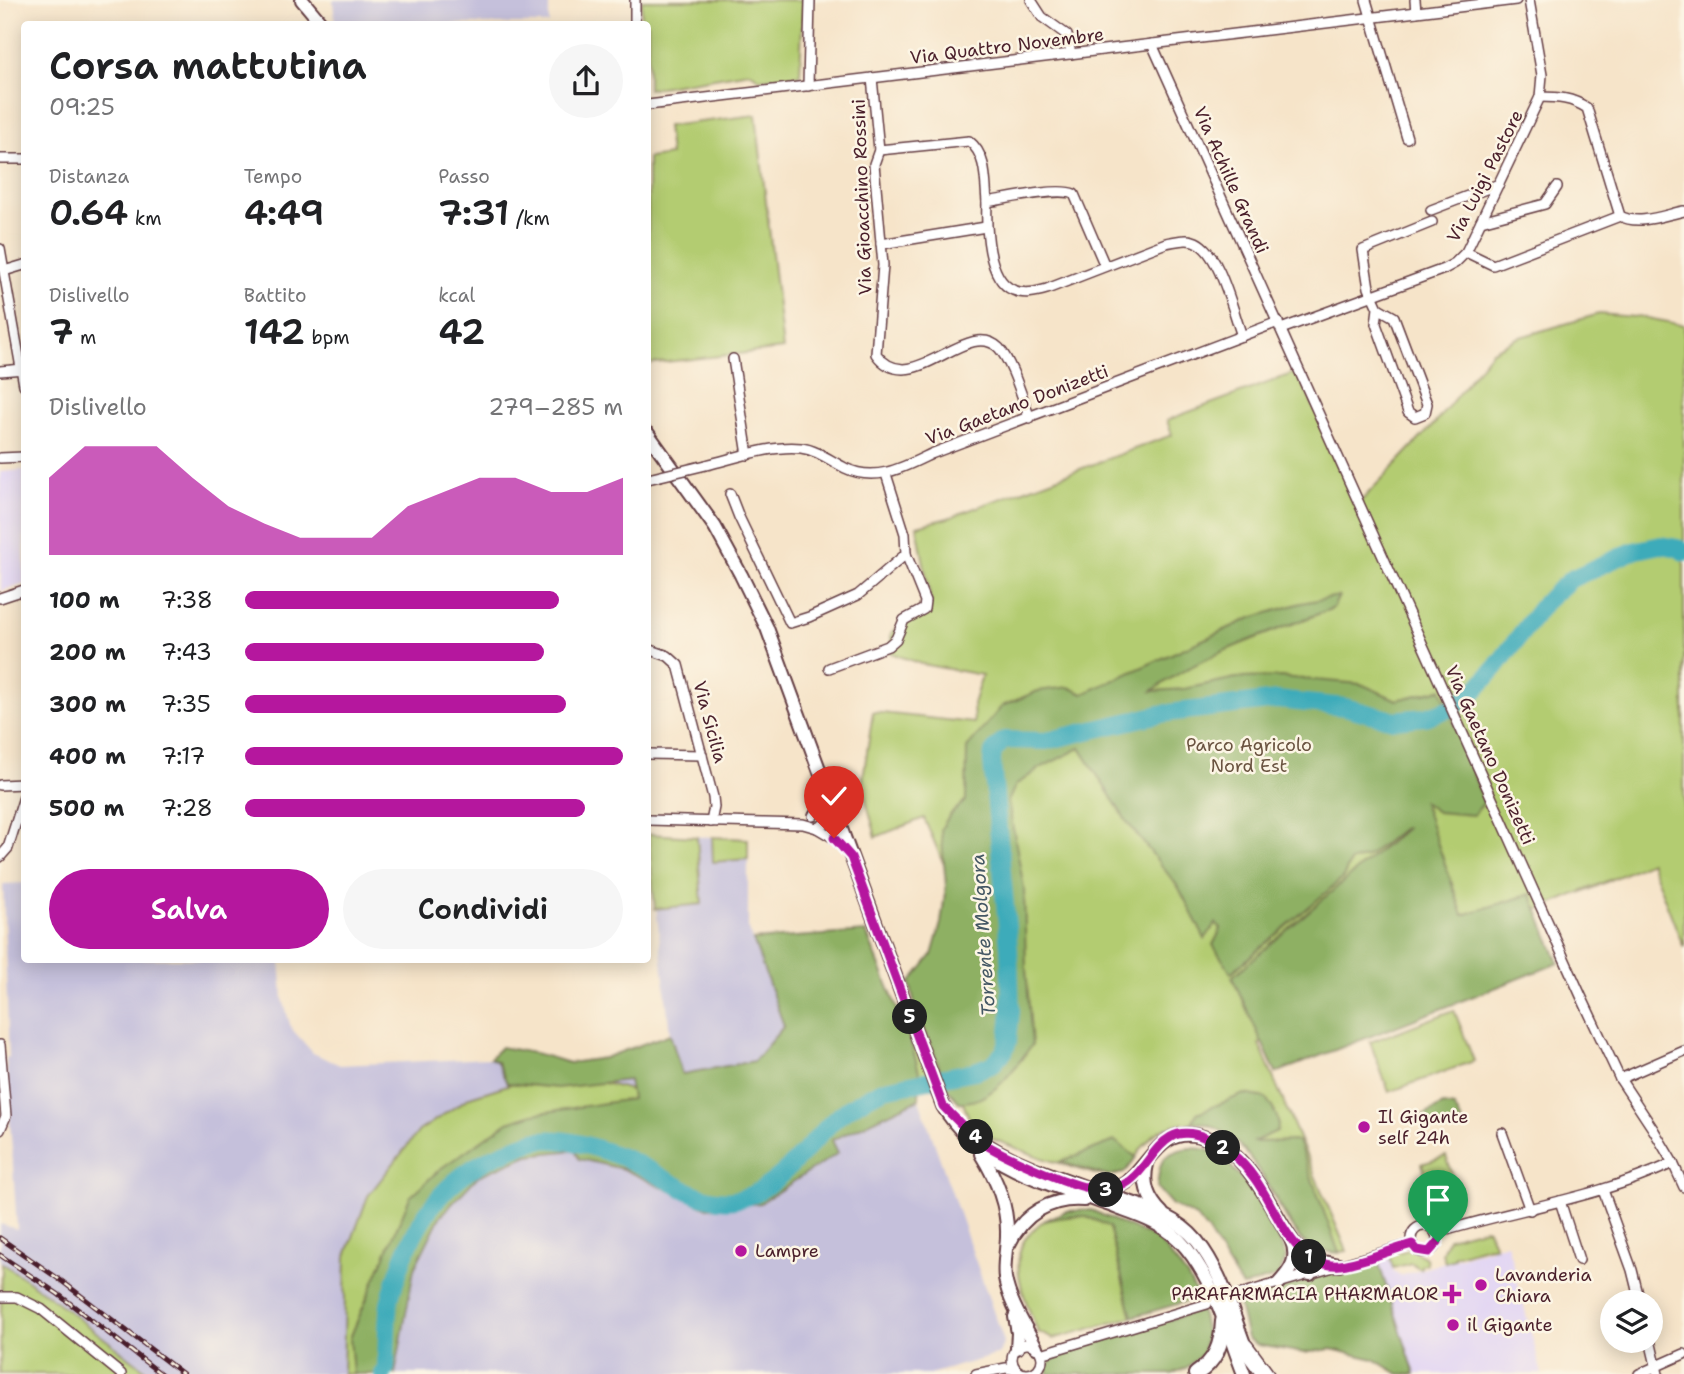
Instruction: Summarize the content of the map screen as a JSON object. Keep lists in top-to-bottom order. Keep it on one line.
{"streets":{"street":["Via Quattro Novembre","Via Luigi Pastore","Via Achille Grandi","Via Gioacchino Rossini","Via Gaetano Donizetti","Via Sicilia"]},"crossings":[["Via Quattro Novembre","Via Achille Grandi"],["Via Quattro Novembre","Via Gioacchino Rossini"],["Via Luigi Pastore","Via Achille Grandi"],["Via Luigi Pastore","Via Gaetano Donizetti"],["Via Achille Grandi","Via Gaetano Donizetti"],["Via Gioacchino Rossini","Via Gaetano Donizetti"]],"water":["Torrente Molgora"],"parks":["Parco Agricolo Nord Est"],"places":{"other":["Il Gigante self 24h","Lampre","Lavanderia Chiara","il Gigante"],"health":["PARAFARMACIA PHARMALOR"]},"page":{"heading":["Corsa mattutina","09:25"],"stats":[["Distanza","0.64 km"],["Tempo","4:49"],["Passo","7:31 /km"],["Dislivello","7 m"],["Battito","142 bpm"],["kcal","42"]],"chart":["Dislivello","279–285 m"],"list":[{"name":"100 m","note":"7:38"},{"name":"200 m","note":"7:43"},{"name":"300 m","note":"7:35"},{"name":"400 m","note":"7:17"},{"name":"500 m","note":"7:28"}],"buttons":["Salva","Condividi"],"pins":["5","4","2","3","1"]}}
